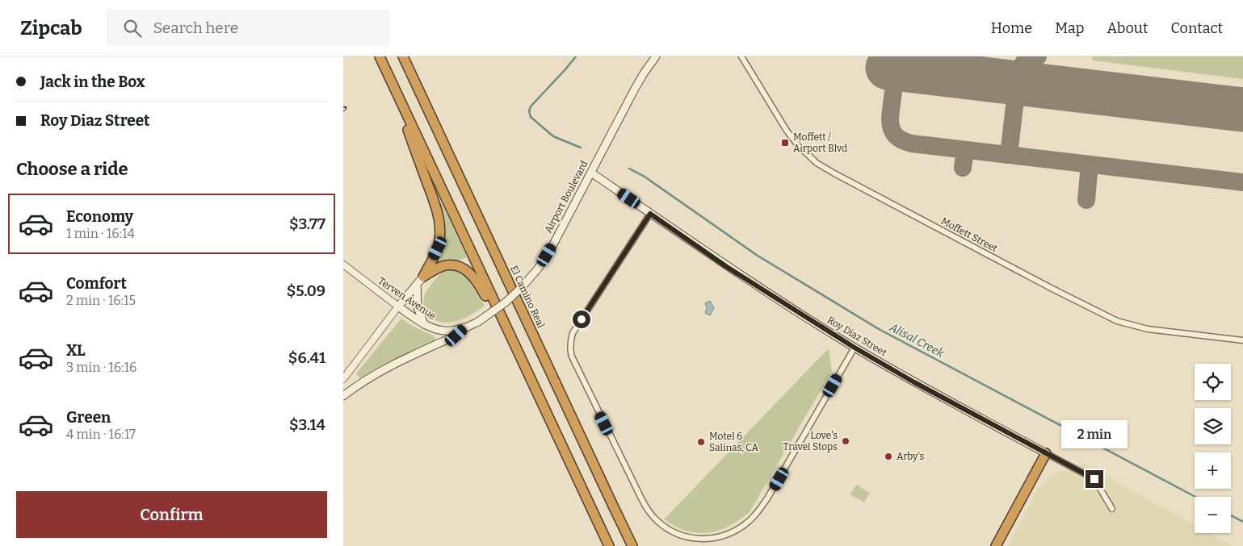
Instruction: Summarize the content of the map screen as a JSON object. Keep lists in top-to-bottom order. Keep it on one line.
{"streets":{"highway":["El Camino Real"],"main road":["Airport Boulevard","Terven Avenue","Roy Diaz Street"],"street":["Moffett Street"]},"crossings":[["Airport Boulevard","Terven Avenue"],["Airport Boulevard","Roy Diaz Street"]],"water":["Alisal Creek"],"places":{"transit":["Moffett / Airport Blvd"],"other":["Love's Travel Stops","Motel 6 Salinas, CA","Arby's"]},"page":{"header":"Zipcab","search":"Search here","nav":["Home","Map","About","Contact"],"banner":["Jack in the Box","Roy Diaz Street"],"heading":"Choose a ride","list":[{"name":"Economy","note":"1 min · 16:14","value":"$3.77"},{"name":"Comfort","note":"2 min · 16:15","value":"$5.09"},{"name":"XL","note":"3 min · 16:16","value":"$6.41"},{"name":"Green","note":"4 min · 16:17","value":"$3.14"}],"map_buttons":["+","−"],"bubble":"2 min","buttons":"Confirm"}}
